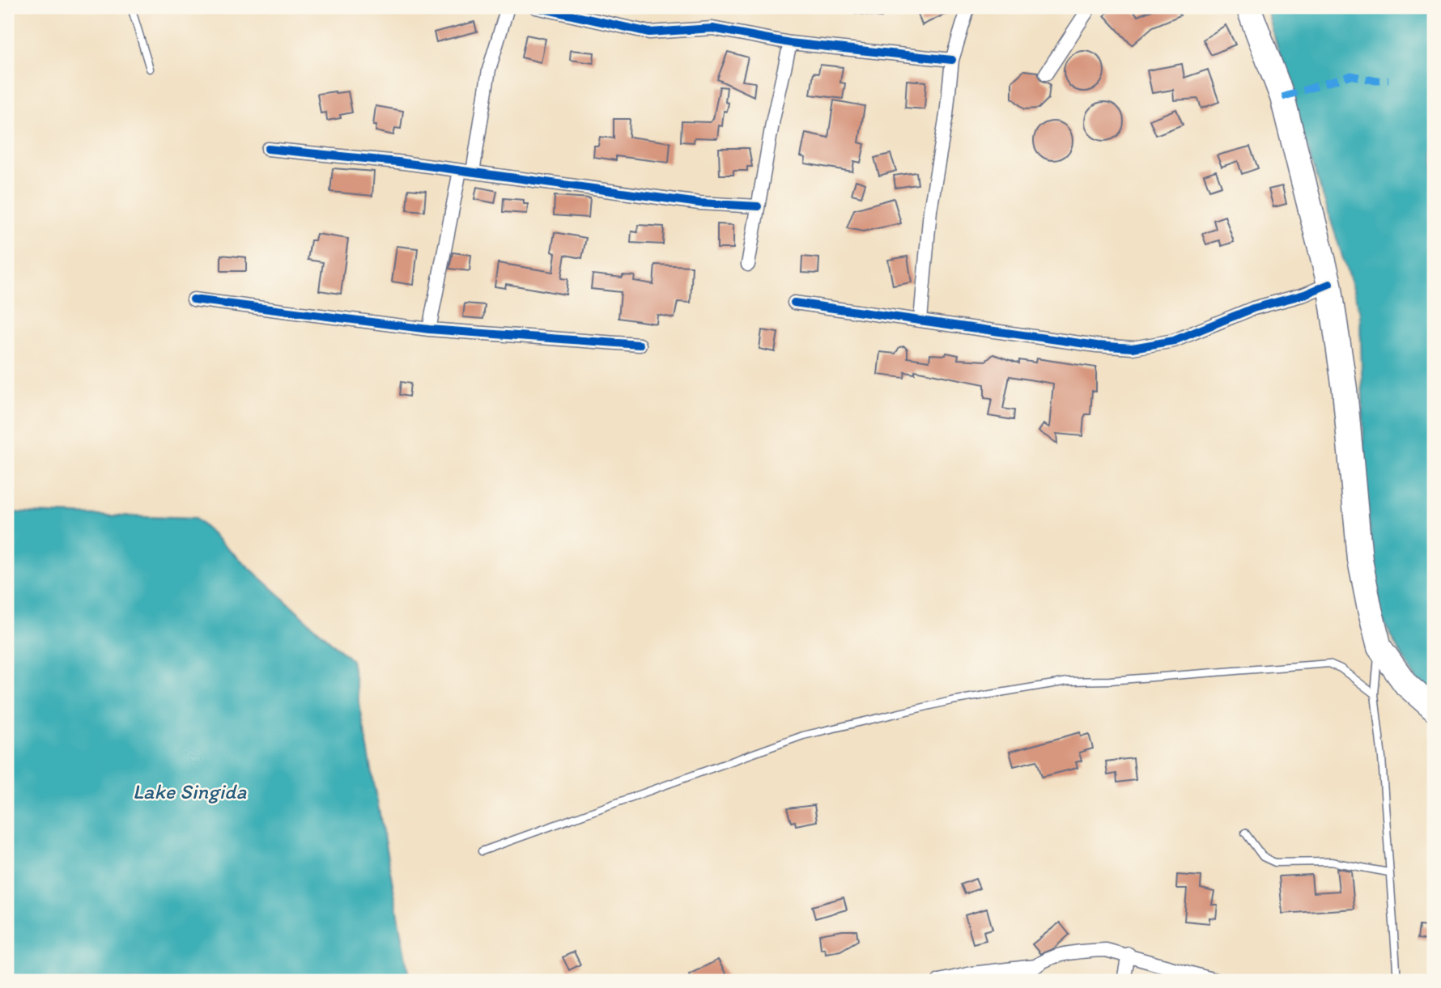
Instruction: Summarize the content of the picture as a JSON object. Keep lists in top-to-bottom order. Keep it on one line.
{"water":["Lake Singida"]}
